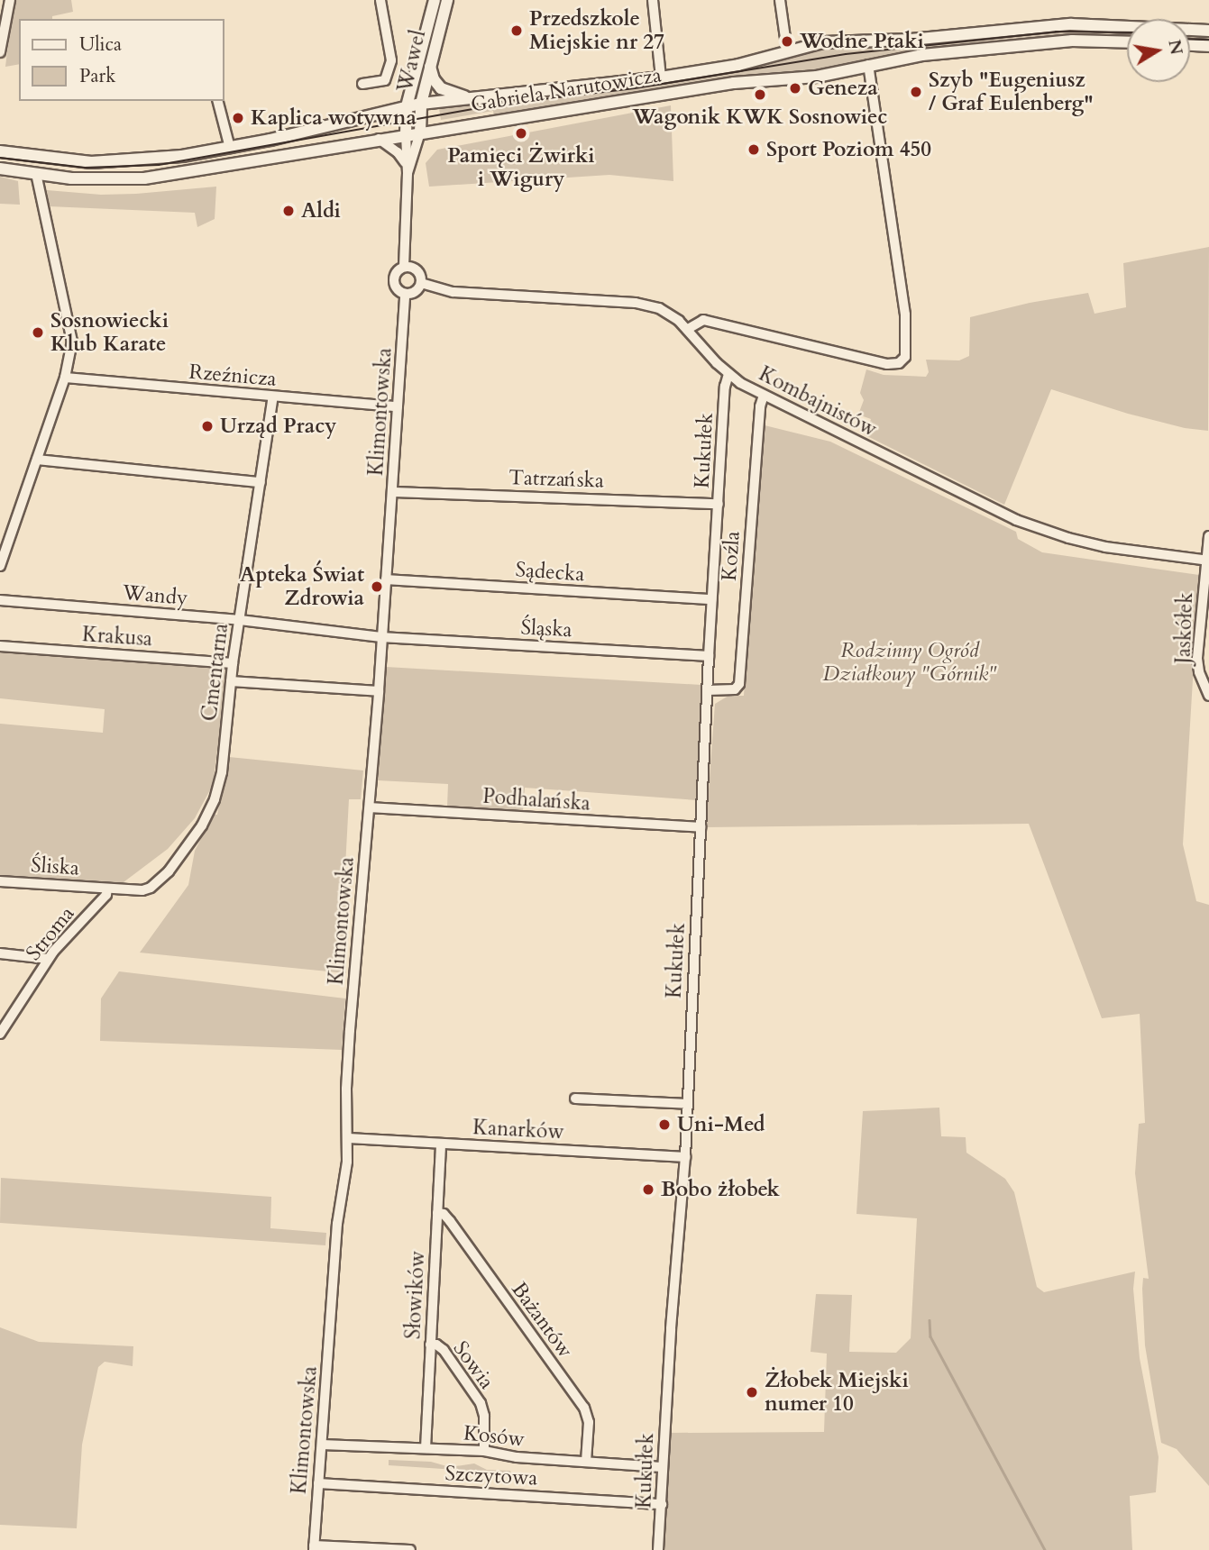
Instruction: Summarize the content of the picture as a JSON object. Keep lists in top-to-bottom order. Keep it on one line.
{"streets":{"street":["Wawel","Gabriela Narutowicza","Rzeźnicza","Kombajnistów","Klimontowska","Kukułek","Tatrzańska","Koźla","Sądecka","Wandy","Jaskółek","Śląska","Krakusa","Cmentarna","Podhalańska","Śliska","Stroma","Kanarków","Słowików","Bażantów","Sowia","Kosów","Szczytowa"]},"crossings":[["Wawel","Gabriela Narutowicza"],["Rzeźnicza","Klimontowska"],["Rzeźnicza","Cmentarna"],["Kombajnistów","Klimontowska"],["Kombajnistów","Kukułek"],["Kombajnistów","Koźla"],["Kombajnistów","Jaskółek"],["Klimontowska","Tatrzańska"],["Klimontowska","Sądecka"],["Klimontowska","Wandy"],["Klimontowska","Śląska"],["Klimontowska","Podhalańska"],["Klimontowska","Kanarków"],["Klimontowska","Kosów"],["Klimontowska","Szczytowa"],["Kukułek","Tatrzańska"],["Kukułek","Koźla"],["Kukułek","Sądecka"],["Kukułek","Śląska"],["Kukułek","Podhalańska"],["Kukułek","Kanarków"],["Kukułek","Kosów"],["Kukułek","Szczytowa"],["Wandy","Śląska"],["Wandy","Cmentarna"],["Krakusa","Cmentarna"],["Cmentarna","Śliska"],["Cmentarna","Stroma"],["Śliska","Stroma"],["Kanarków","Słowików"],["Słowików","Bażantów"],["Słowików","Sowia"],["Słowików","Kosów"],["Bażantów","Kosów"],["Sowia","Kosów"]],"parks":["Rodzinny Ogród Działkowy \"Górnik\""],"places":["Przedszkole Miejskie nr 27","Wodne Ptaki","Geneza","Szyb \"Eugeniusz / Graf Eulenberg\"","Wagonik KWK Sosnowiec","Kaplica wotywna","Pamięci Żwirki i Wigury","Sport Poziom 450","Aldi","Sosnowiecki Klub Karate","Urząd Pracy","Apteka Świat Zdrowia","Uni-Med","Bobo żłobek","Żłobek Miejski numer 10"],"legend":["Ulica","Park"],"north":"right"}
